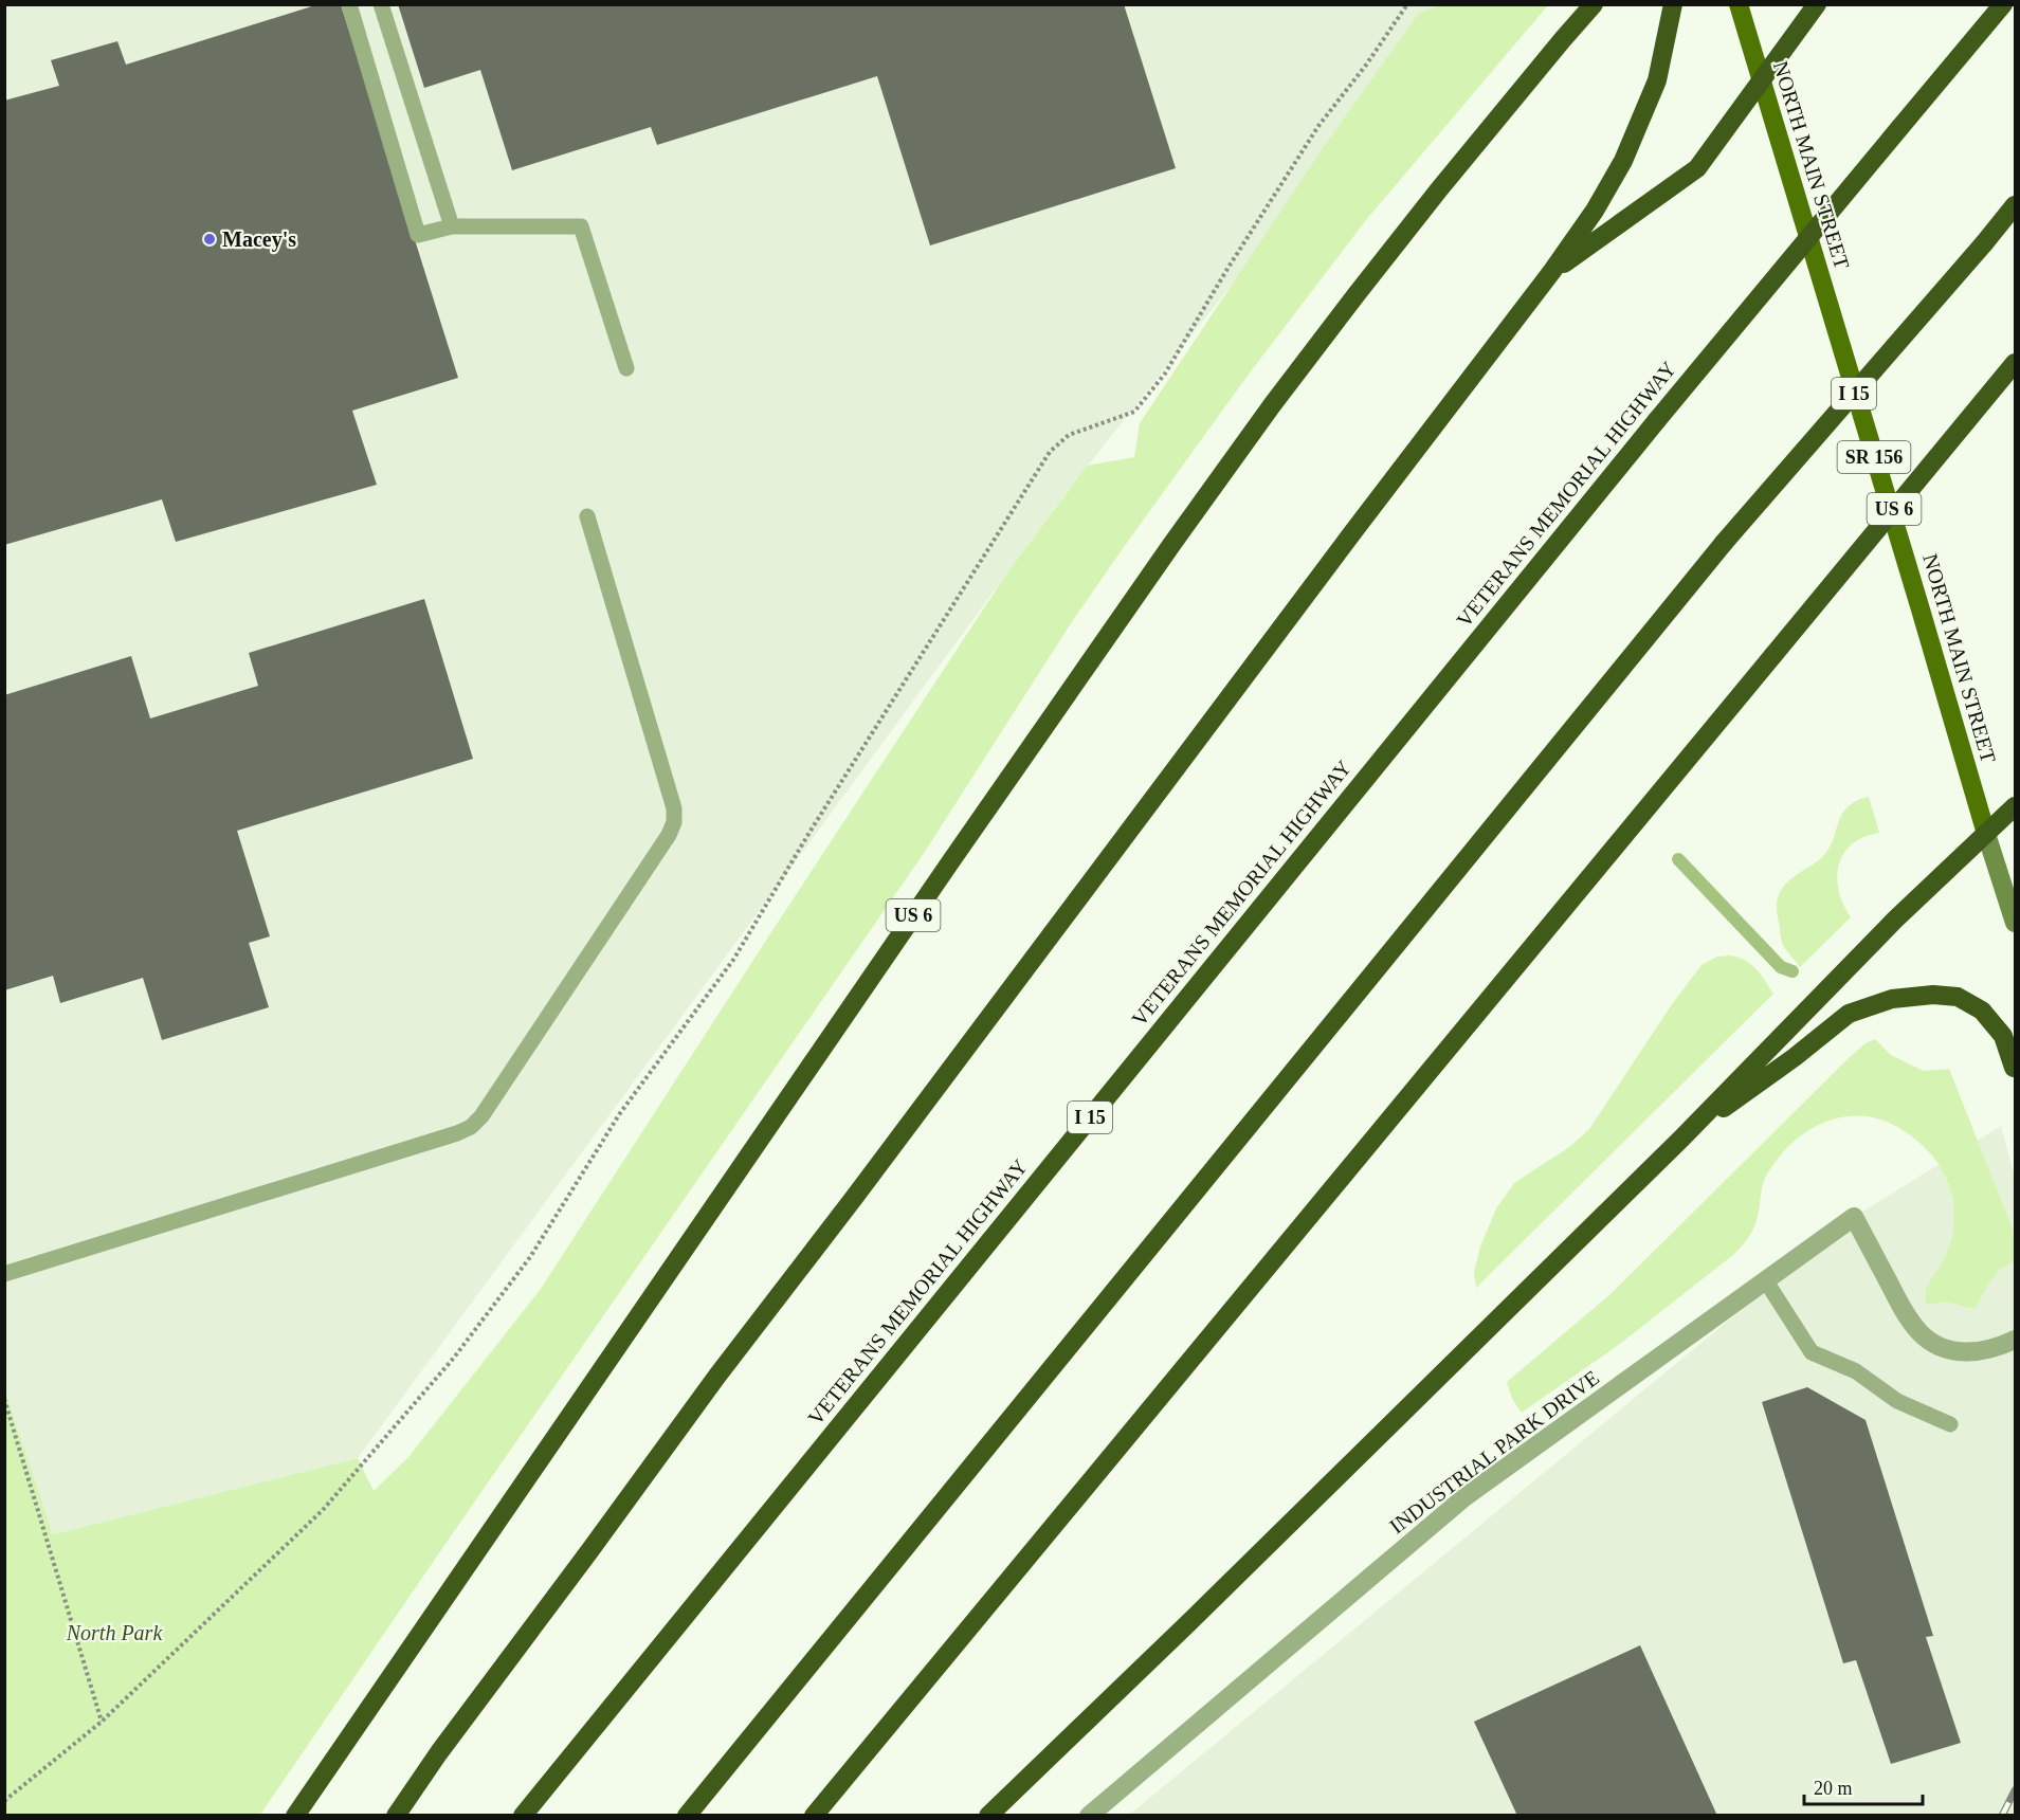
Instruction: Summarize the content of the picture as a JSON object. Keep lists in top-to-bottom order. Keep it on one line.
{"streets":{"highway":["I 15","VETERANS MEMORIAL HIGHWAY","US 6"],"main road":["NORTH MAIN STREET","SR 156"],"street":["INDUSTRIAL PARK DRIVE"]},"parks":["North Park"],"places":["Macey's"],"scale_bar":"20 m"}
